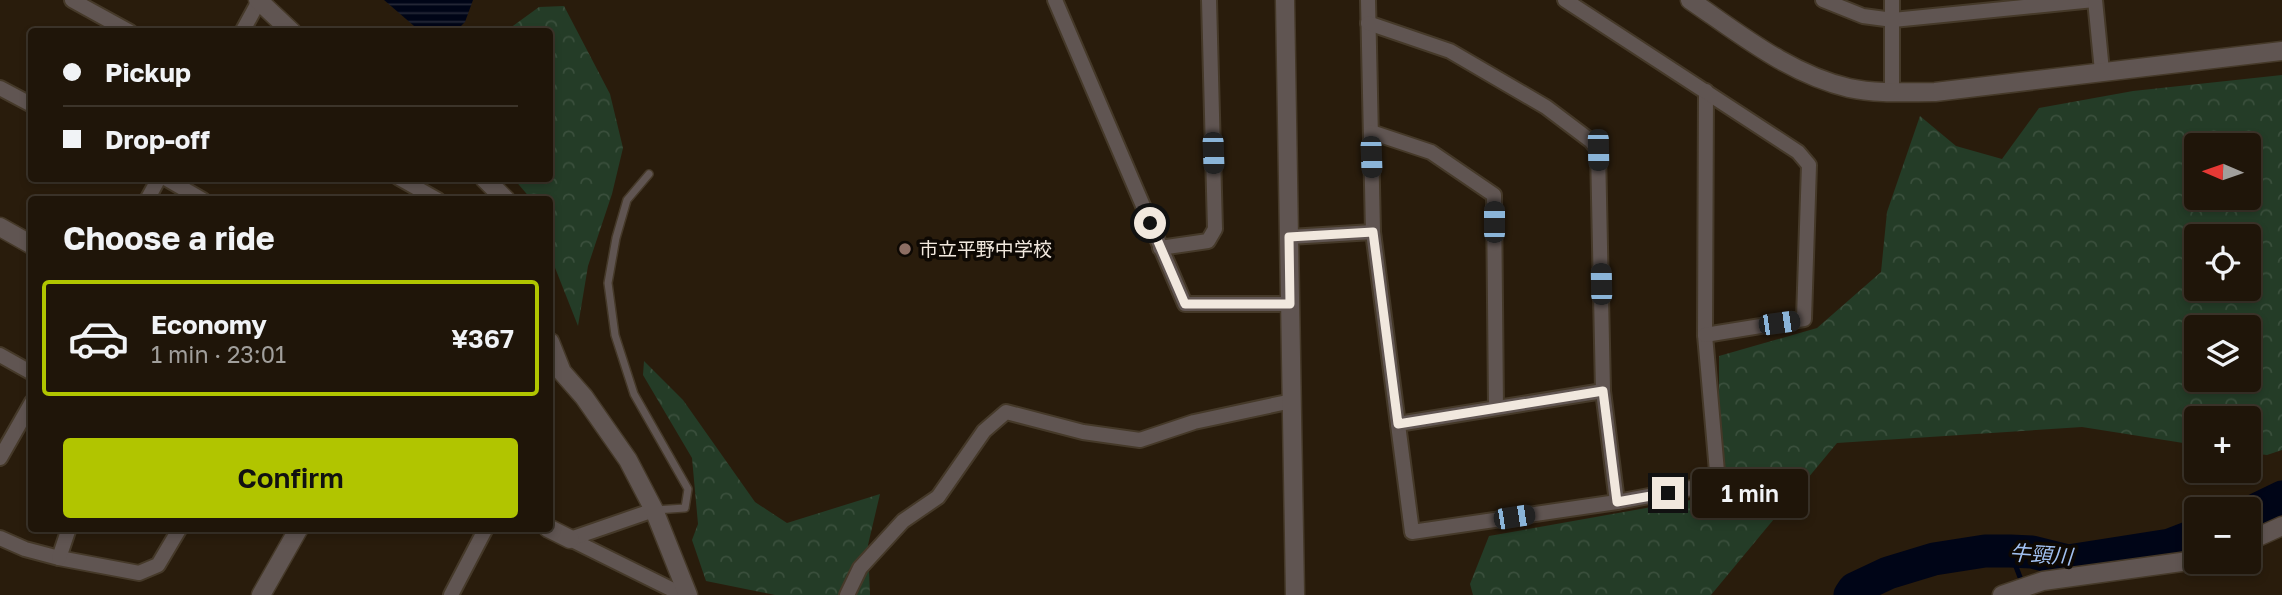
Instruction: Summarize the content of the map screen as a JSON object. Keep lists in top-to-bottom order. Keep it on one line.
{"water":["牛頸川"],"places":["市立平野中学校"],"north":"left","page":{"banner":["Pickup","Drop-off"],"map_buttons":["+","−"],"heading":"Choose a ride","list":[{"name":"Economy","note":"1 min · 23:01","value":"¥367"}],"buttons":"Confirm","bubble":"1 min"}}
